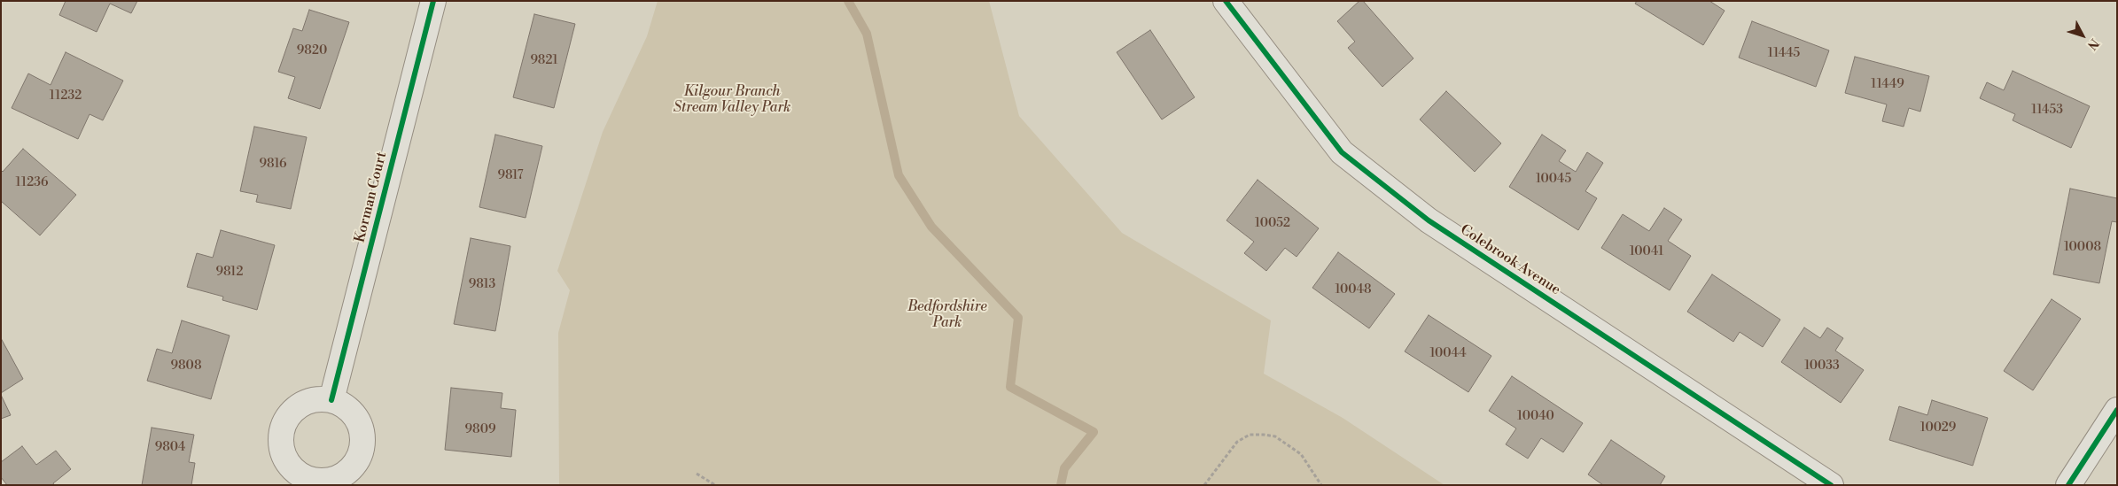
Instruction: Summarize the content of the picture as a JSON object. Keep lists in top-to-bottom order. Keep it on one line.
{"streets":{"street":["Korman Court","Colebrook Avenue"]},"parks":["Kilgour Branch Stream Valley Park","Bedfordshire Park"],"house_numbers":["9820","11445","9821","11449","11232","11453","9816","9817","10045","11236","10052","10008","10041","9812","9813","10048","10044","9808","10033","10040","10029","9809","9804"],"north":"bottom right"}
